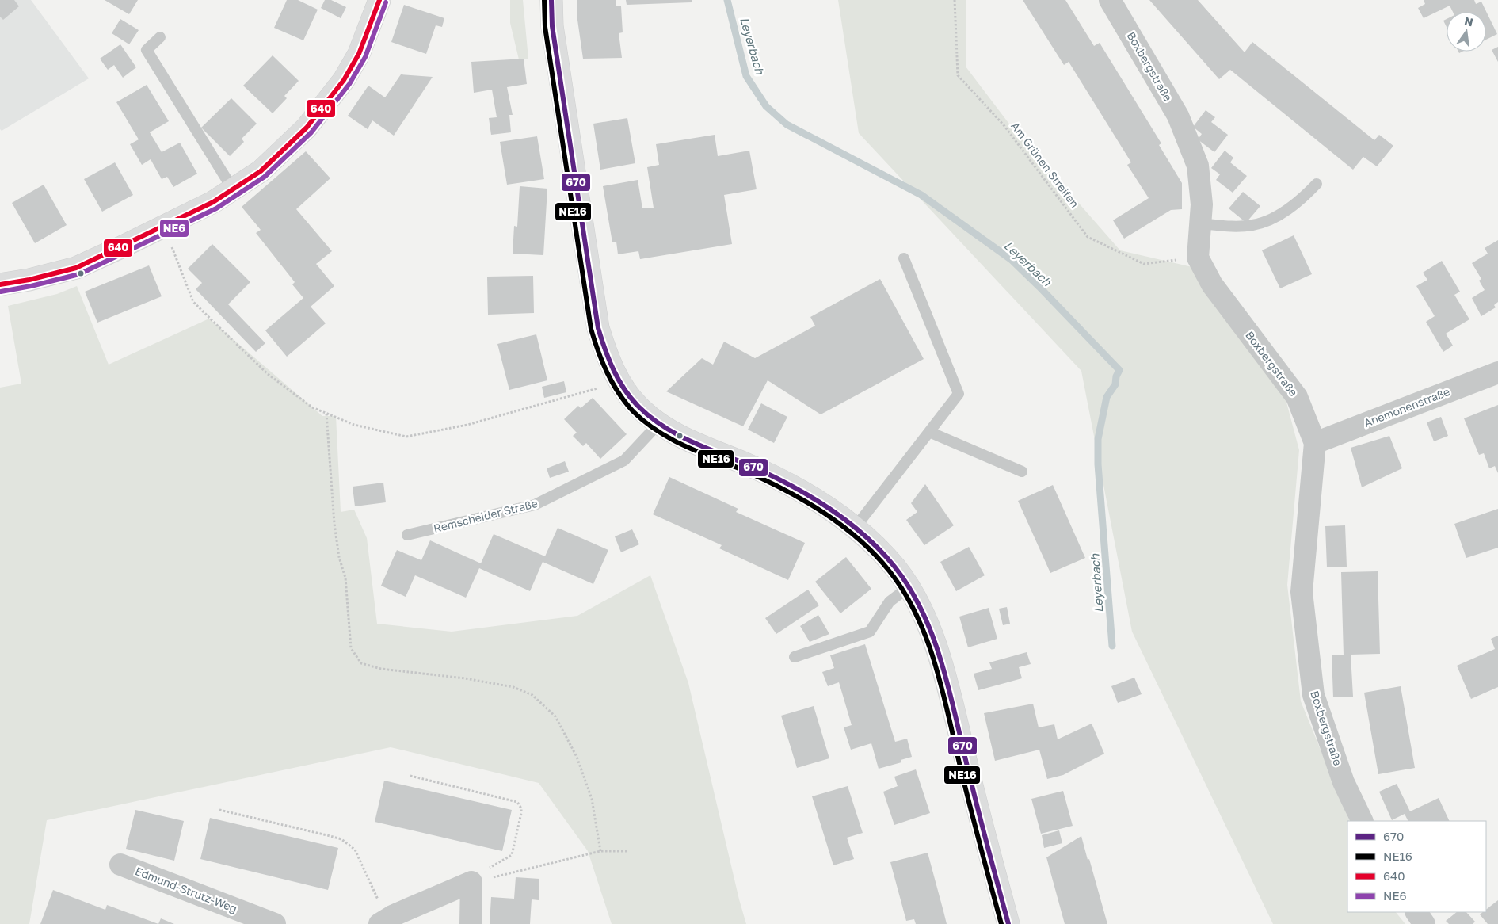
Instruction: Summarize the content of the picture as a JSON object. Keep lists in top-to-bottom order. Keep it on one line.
{"streets":{"street":["Boxbergstraße","Anemonenstraße","Edmund-Strutz-Weg"],"lane":["Remscheider Straße"],"path":["Am Grünen Streifen"]},"crossings":[["Boxbergstraße","Am Grünen Streifen"],["Boxbergstraße","Anemonenstraße"]],"water":["Leyerbach"],"lines":["transit line 670","transit line NE16","transit line 640","transit line NE6"],"legend":["670","NE16","640","NE6"],"north":"top"}
